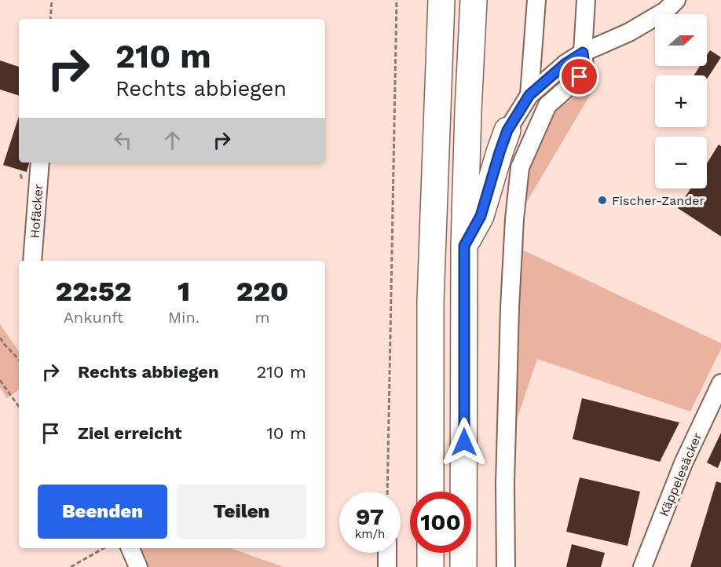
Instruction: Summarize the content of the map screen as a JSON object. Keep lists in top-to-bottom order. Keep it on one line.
{"streets":{"lane":["Hofäcker","Käppelesäcker"]},"places":["Fischer-Zander"],"north":"right","page":{"map_buttons":["+","−"],"turn":["210 m","Rechts abbiegen"],"eta":["22:52","Ankunft","1","Min.","220","m"],"list":[{"name":"Rechts abbiegen","value":"210 m"},{"name":"Ziel erreicht","value":"10 m"}],"buttons":["Beenden","Teilen"],"speed":"97 km/h","limit":"100"}}
